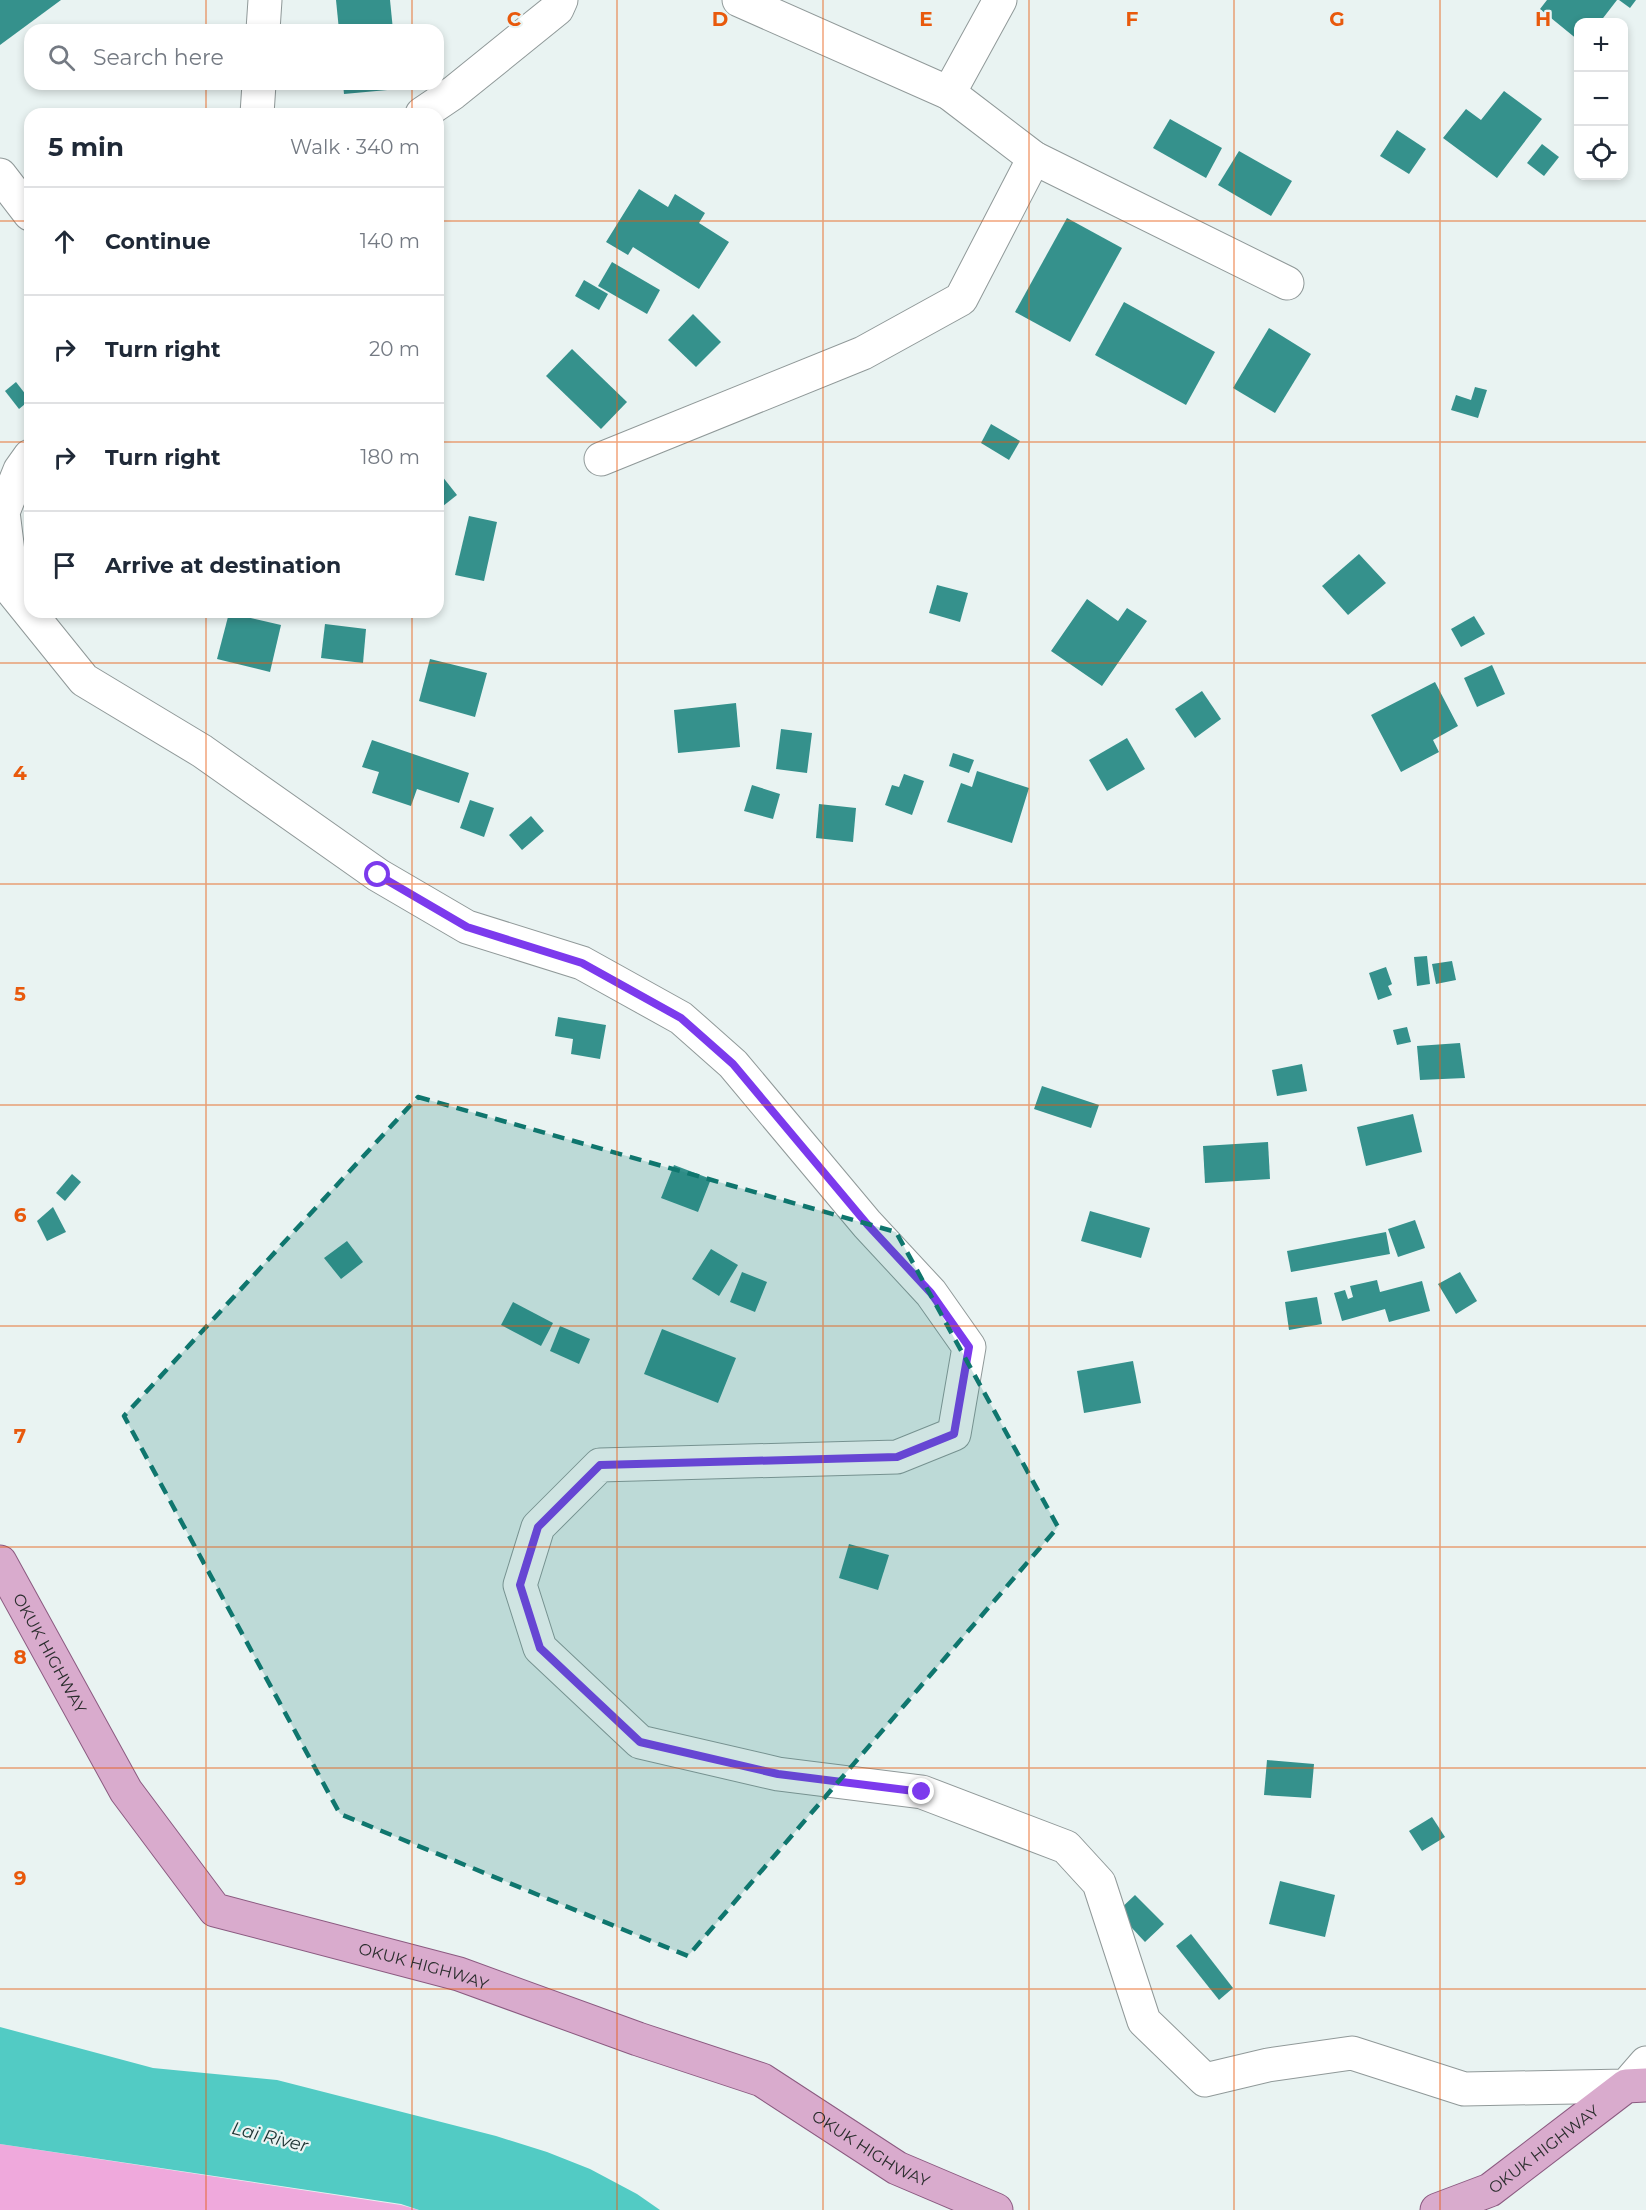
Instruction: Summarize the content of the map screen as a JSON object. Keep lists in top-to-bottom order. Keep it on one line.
{"streets":{"main road":["OKUK HIGHWAY"]},"water":["Lai River"],"page":{"map_buttons":["+","−"],"search":"Search here","heading":["5 min","Walk · 340 m"],"list":[["Continue","140 m"],["Turn right","20 m"],["Turn right","180 m"],"Arrive at destination"]},"grid":{"columns":["C","D","E","F","G","H"],"rows":["4","5","6","7","8","9"]}}
